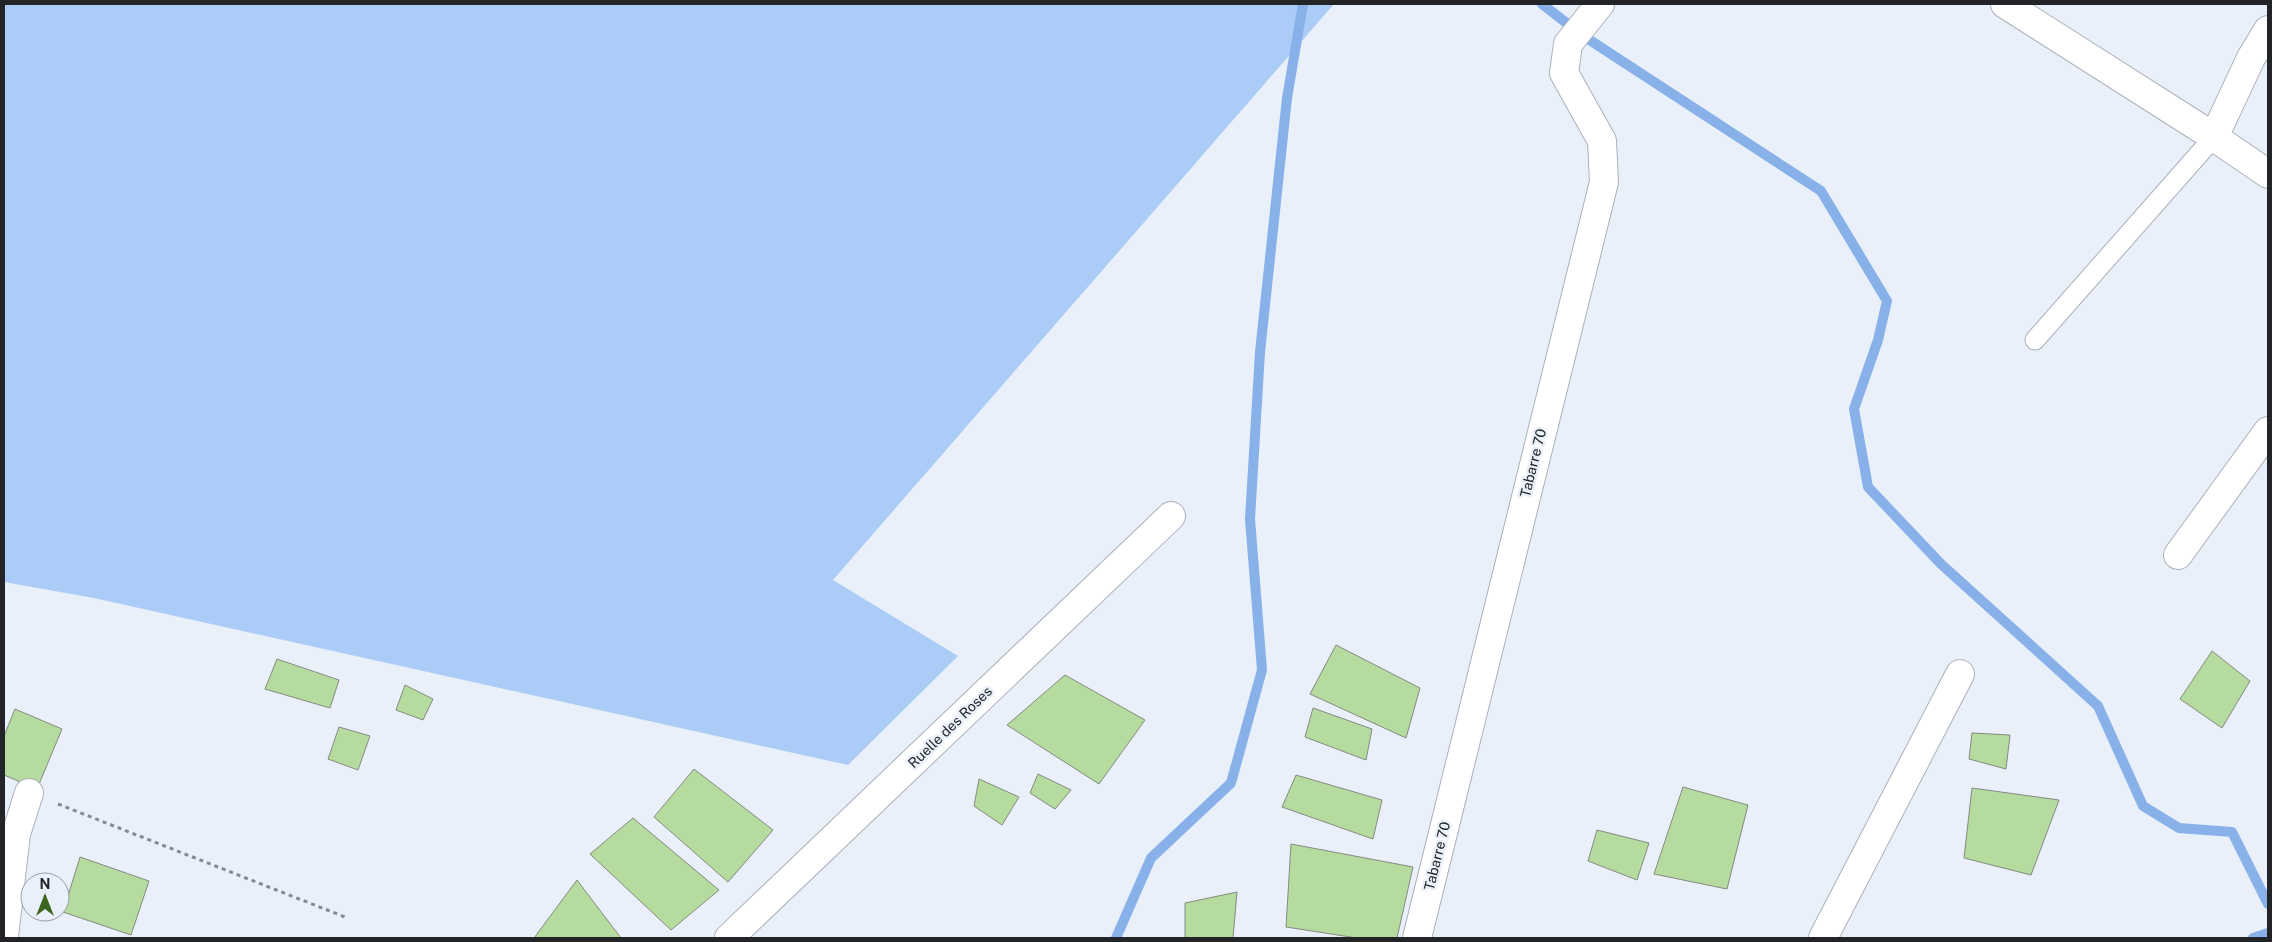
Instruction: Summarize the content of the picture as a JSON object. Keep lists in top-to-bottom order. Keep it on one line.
{"streets":{"street":["Tabarre 70","Ruelle des Roses"]},"north":"top"}
